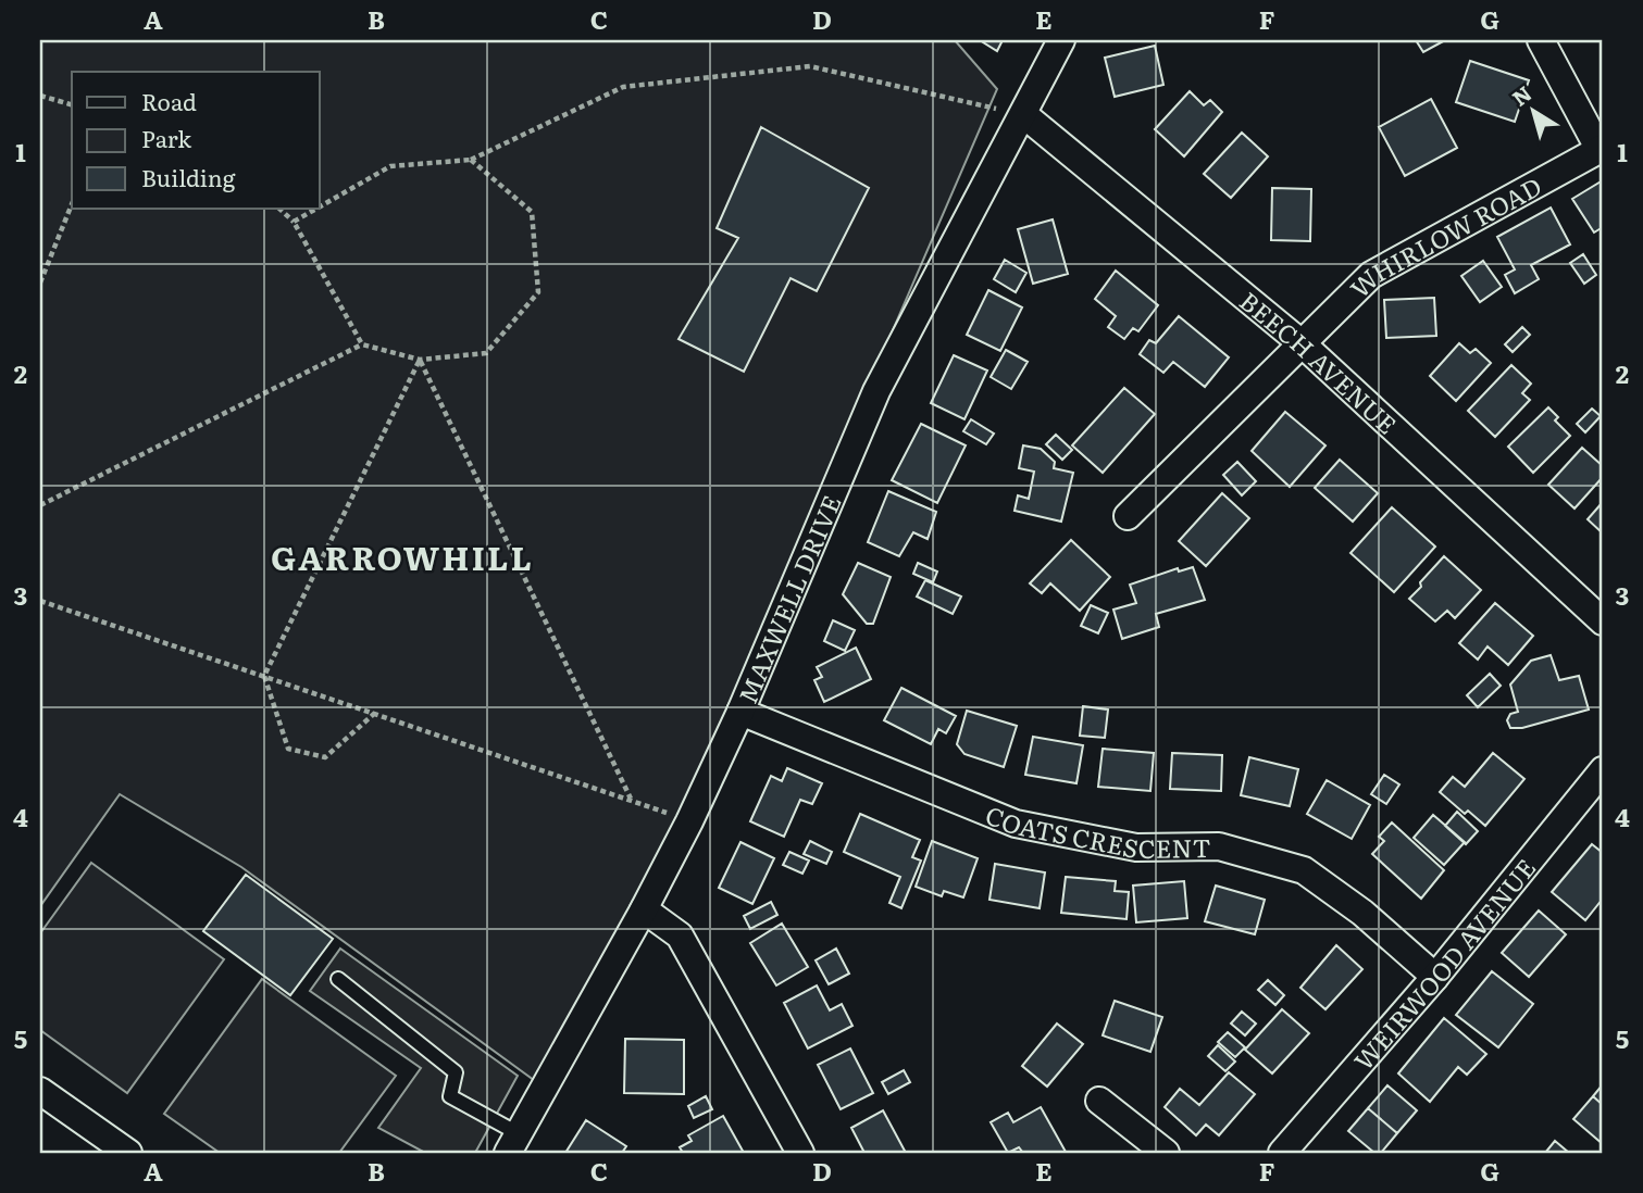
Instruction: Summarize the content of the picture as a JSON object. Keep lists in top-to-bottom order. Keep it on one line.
{"streets":{"street":["WHIRLOW ROAD","BEECH AVENUE","MAXWELL DRIVE","COATS CRESCENT","WEIRWOOD AVENUE"]},"crossings":[["WHIRLOW ROAD","BEECH AVENUE"],["BEECH AVENUE","MAXWELL DRIVE"],["MAXWELL DRIVE","COATS CRESCENT"],["COATS CRESCENT","WEIRWOOD AVENUE"]],"districts":["GARROWHILL"],"legend":["Road","Park","Building"],"north":"top left","grid":{"columns":["A","B","C","D","E","F","G"],"rows":["1","2","3","4","5"]}}
